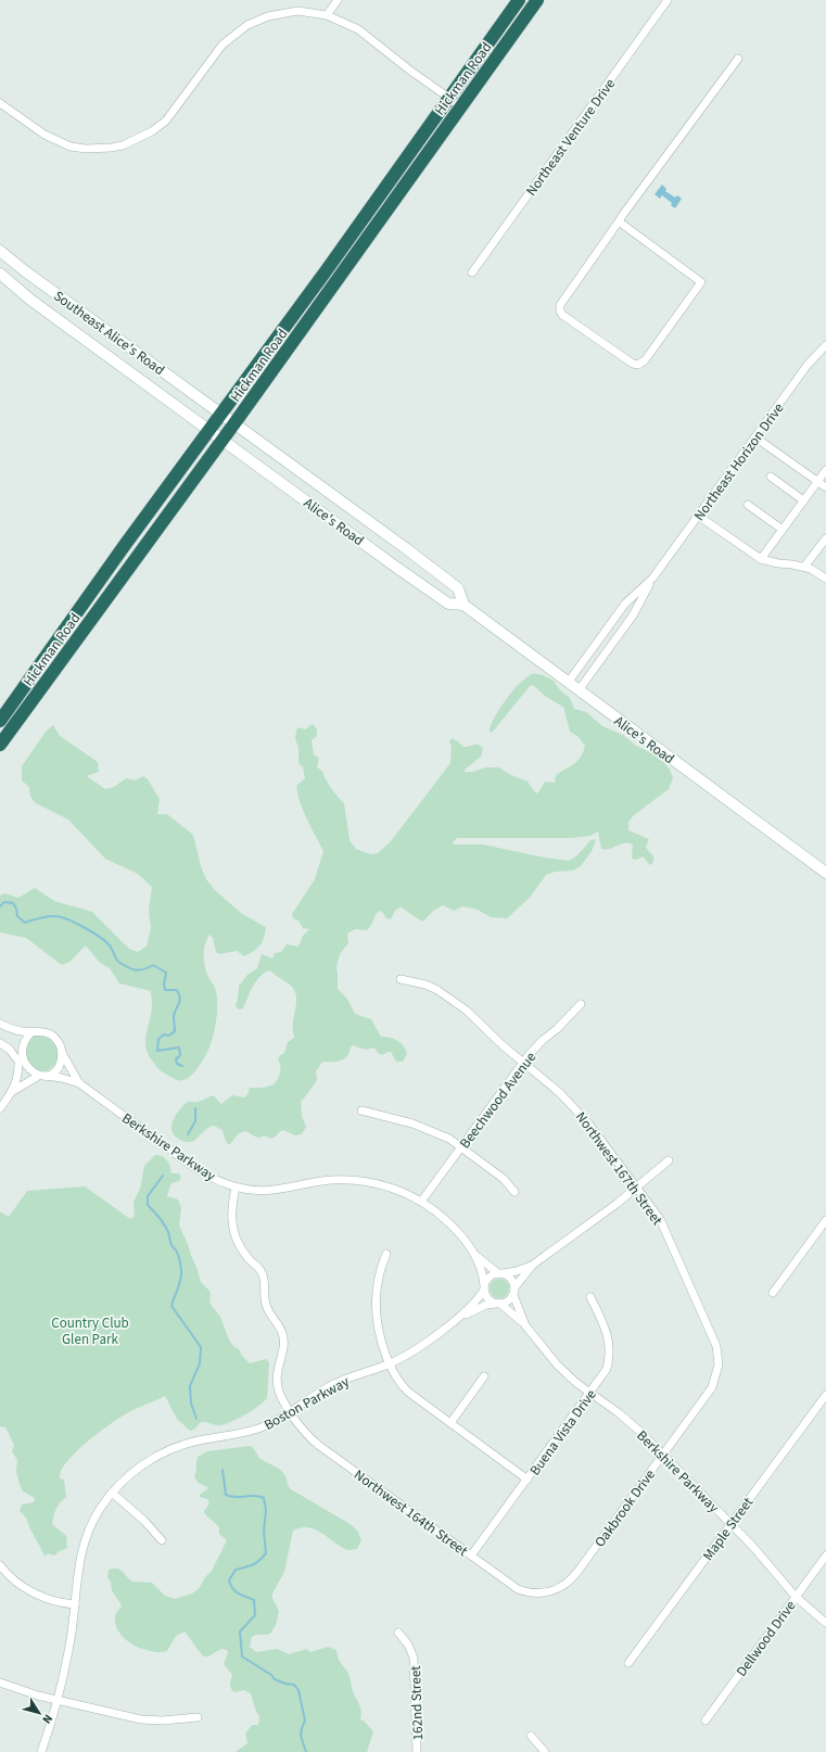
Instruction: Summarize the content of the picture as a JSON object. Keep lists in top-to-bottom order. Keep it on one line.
{"streets":{"highway":["Hickman Road"],"main road":["Southeast Alice's Road","Alice's Road"],"street":["Northeast Venture Drive","Northeast Horizon Drive","Beechwood Avenue","Berkshire Parkway","Northwest 167th Street","Boston Parkway","Buena Vista Drive","Oakbrook Drive","Northwest 164th Street","Maple Street","Dellwood Drive","162nd Street"]},"crossings":[["Hickman Road","Southeast Alice's Road"],["Hickman Road","Alice's Road"],["Southeast Alice's Road","Alice's Road"],["Northeast Horizon Drive","Alice's Road"],["Beechwood Avenue","Berkshire Parkway"],["Beechwood Avenue","Northwest 167th Street"],["Berkshire Parkway","Boston Parkway"],["Berkshire Parkway","Buena Vista Drive"],["Berkshire Parkway","Oakbrook Drive"],["Berkshire Parkway","Northwest 164th Street"],["Berkshire Parkway","Maple Street"],["Berkshire Parkway","Dellwood Drive"],["Northwest 167th Street","Oakbrook Drive"],["Boston Parkway","Northwest 164th Street"],["Buena Vista Drive","Northwest 164th Street"],["Oakbrook Drive","Northwest 164th Street"]],"parks":["Country Club Glen Park"],"north":"bottom right"}
